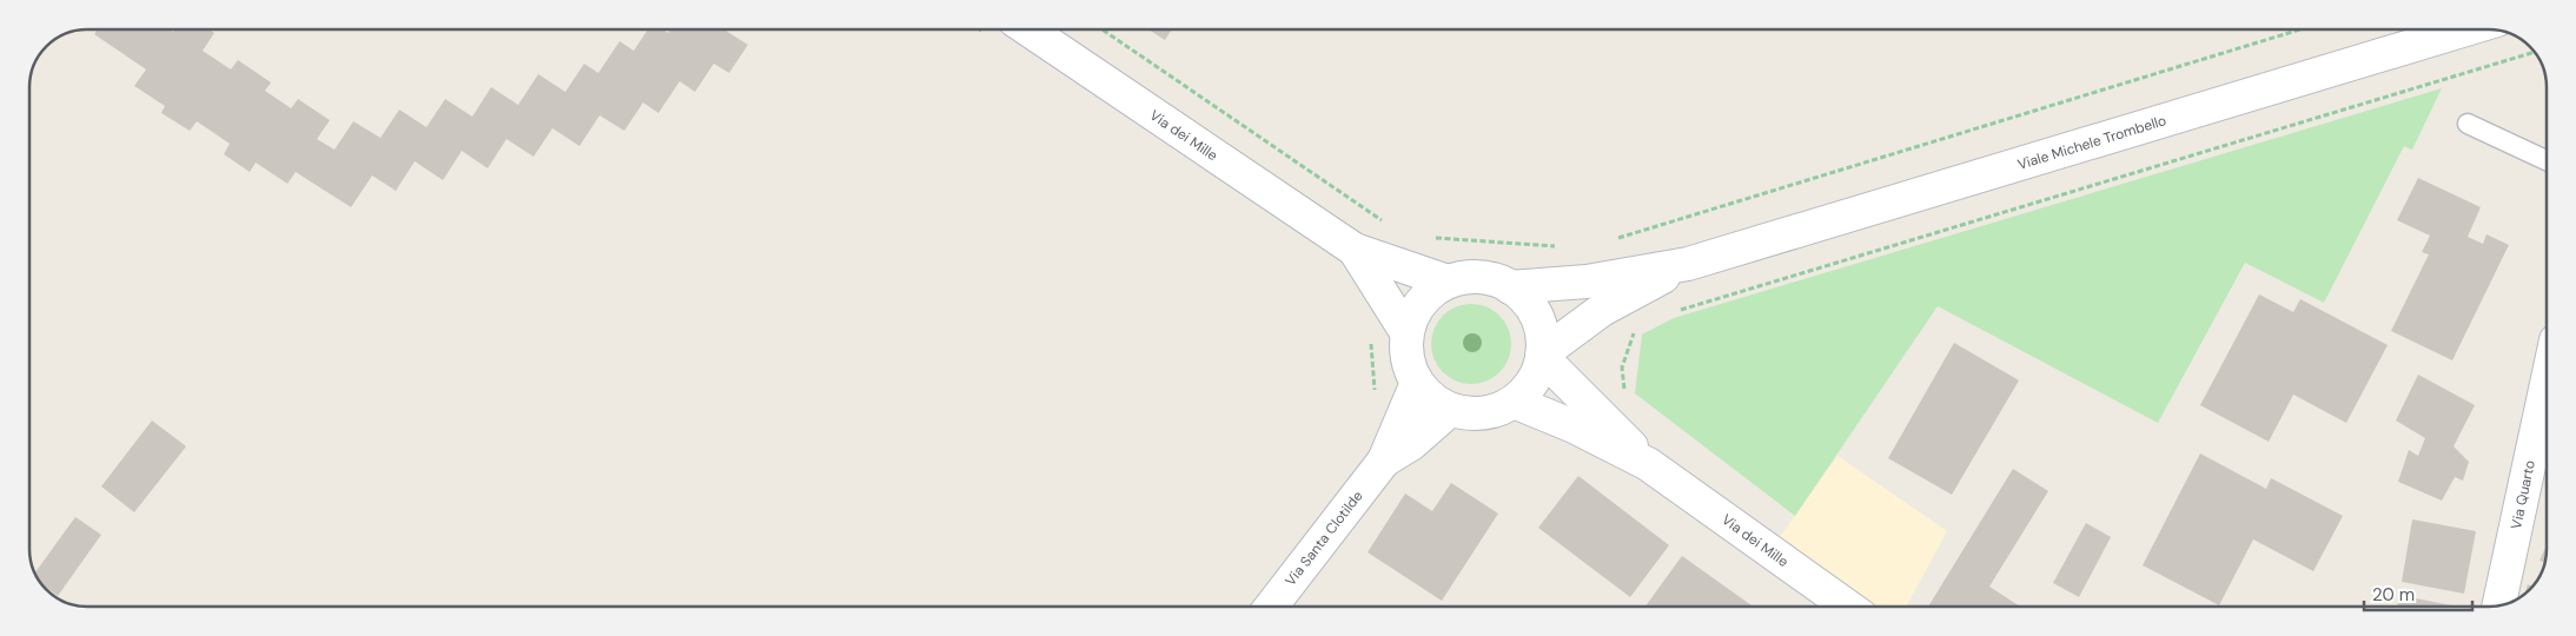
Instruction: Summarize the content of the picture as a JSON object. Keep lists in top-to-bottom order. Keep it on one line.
{"streets":{"street":["Via dei Mille","Viale Michele Trombello","Via Quarto","Via Santa Clotilde"]},"crossings":[["Via dei Mille","Viale Michele Trombello"],["Via dei Mille","Via Santa Clotilde"],["Viale Michele Trombello","Via Santa Clotilde"]],"scale_bar":"20 m"}
